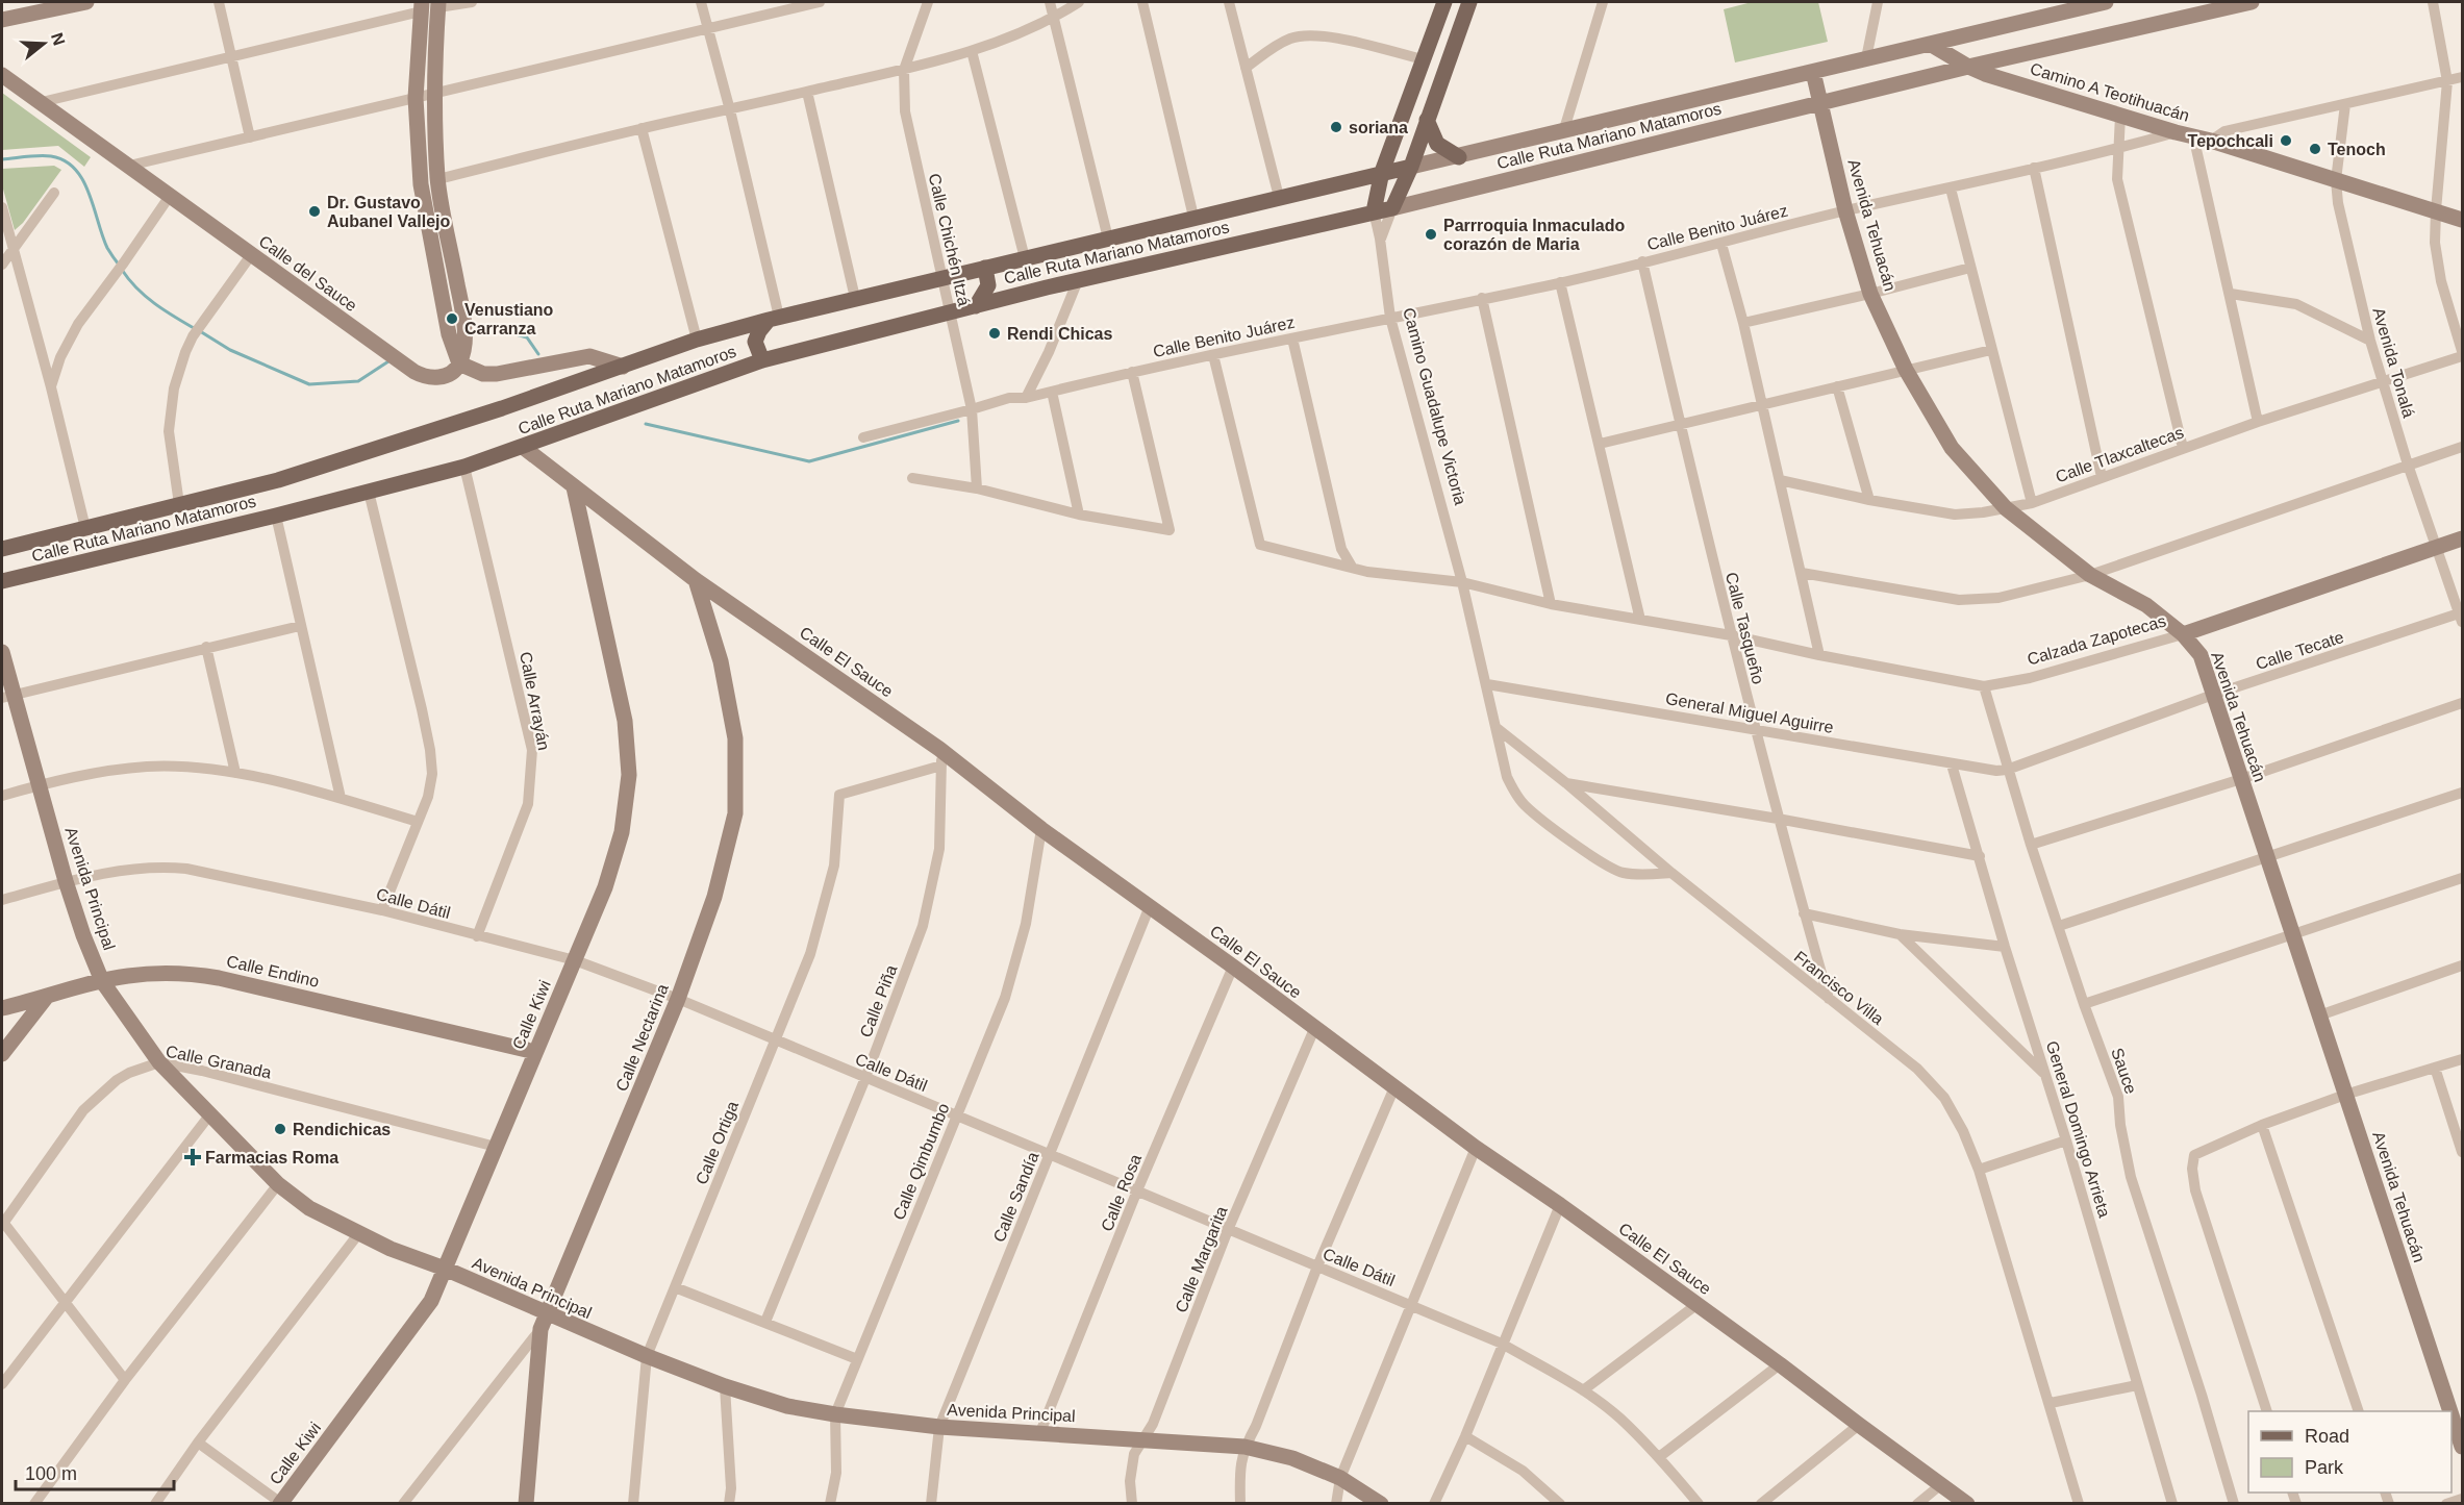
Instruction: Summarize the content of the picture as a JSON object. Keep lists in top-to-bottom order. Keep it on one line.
{"streets":{"main road":["Calle Ruta Mariano Matamoros","Camino Guadalupe Victoria"],"street":["Camino A Teotihuacán","Avenida Tehuacán","Calle Benito Juárez","Calle Chichén Itzá","Calle del Sauce","Avenida Tonalá","Calle Tlaxcaltecas","Calle Tasqueño","Calzada Zapotecas","Calle Tecate","Calle El Sauce","Calle Arrayán","General Miguel Aguirre","Avenida Principal","Calle Dátil","Calle Endino","Francisco Villa","Calle Piña","Calle Kiwi","Calle Nectarina","Calle Granada","Sauce","General Domingo Arrieta","Calle Ortiga","Calle Qimbumbo","Calle Rosa","Calle Sandía","Calle Margarita"]},"crossings":[["Camino A Teotihuacán","Calle Ruta Mariano Matamoros"],["Camino A Teotihuacán","Calle Benito Juárez"],["Camino A Teotihuacán","Avenida Tonalá"],["Calle Ruta Mariano Matamoros","Avenida Tehuacán"],["Calle Ruta Mariano Matamoros","Calle Chichén Itzá"],["Calle Ruta Mariano Matamoros","Camino Guadalupe Victoria"],["Calle Ruta Mariano Matamoros","Calle El Sauce"],["Calle Ruta Mariano Matamoros","Calle Arrayán"],["Avenida Tehuacán","Calle Benito Juárez"],["Avenida Tehuacán","Calle Tlaxcaltecas"],["Avenida Tehuacán","Calzada Zapotecas"],["Avenida Tehuacán","Calle Tecate"],["Calle Benito Juárez","Calle Chichén Itzá"],["Calle Benito Juárez","Camino Guadalupe Victoria"],["Calle Benito Juárez","Calle Tasqueño"],["Calle Benito Juárez","Calzada Zapotecas"],["Avenida Tonalá","Calle Tlaxcaltecas"],["Avenida Tonalá","Calzada Zapotecas"],["Avenida Tonalá","Calle Tecate"],["Camino Guadalupe Victoria","Calzada Zapotecas"],["Calle Tasqueño","Calzada Zapotecas"],["Calle Tasqueño","General Miguel Aguirre"],["Calle Tasqueño","Francisco Villa"],["Calzada Zapotecas","Sauce"],["Calle Tecate","General Miguel Aguirre"],["Calle Tecate","Sauce"],["Calle El Sauce","Calle Piña"],["Calle El Sauce","Calle Kiwi"],["Calle El Sauce","Calle Nectarina"],["Calle El Sauce","Calle Ortiga"],["Calle El Sauce","Calle Qimbumbo"],["Calle El Sauce","Calle Rosa"],["Calle El Sauce","Calle Sandía"],["Calle El Sauce","Calle Margarita"],["Calle Arrayán","Calle Dátil"],["General Miguel Aguirre","Sauce"],["General Miguel Aguirre","General Domingo Arrieta"],["Avenida Principal","Calle Dátil"],["Avenida Principal","Calle Endino"],["Avenida Principal","Calle Kiwi"],["Avenida Principal","Calle Nectarina"],["Avenida Principal","Calle Granada"],["Avenida Principal","Calle Ortiga"],["Avenida Principal","Calle Qimbumbo"],["Avenida Principal","Calle Rosa"],["Avenida Principal","Calle Sandía"],["Avenida Principal","Calle Margarita"],["Calle Dátil","Calle Piña"],["Calle Dátil","Calle Kiwi"],["Calle Dátil","Calle Nectarina"],["Calle Dátil","Calle Ortiga"],["Calle Dátil","Calle Qimbumbo"],["Calle Dátil","Calle Rosa"],["Calle Dátil","Calle Sandía"],["Calle Dátil","Calle Margarita"],["Calle Endino","Calle Kiwi"],["Calle Piña","Calle Ortiga"],["Calle Kiwi","Calle Granada"]],"places":{"other":["soriana","Tepochcali","Tenoch","Dr. Gustavo Aubanel Vallejo","Parrroquia Inmaculado corazón de Maria","Venustiano Carranza","Rendi Chicas","Rendichicas"],"health":["Farmacias Roma"]},"legend":["Road","Park"],"scale_bar":"100 m","north":"right"}
